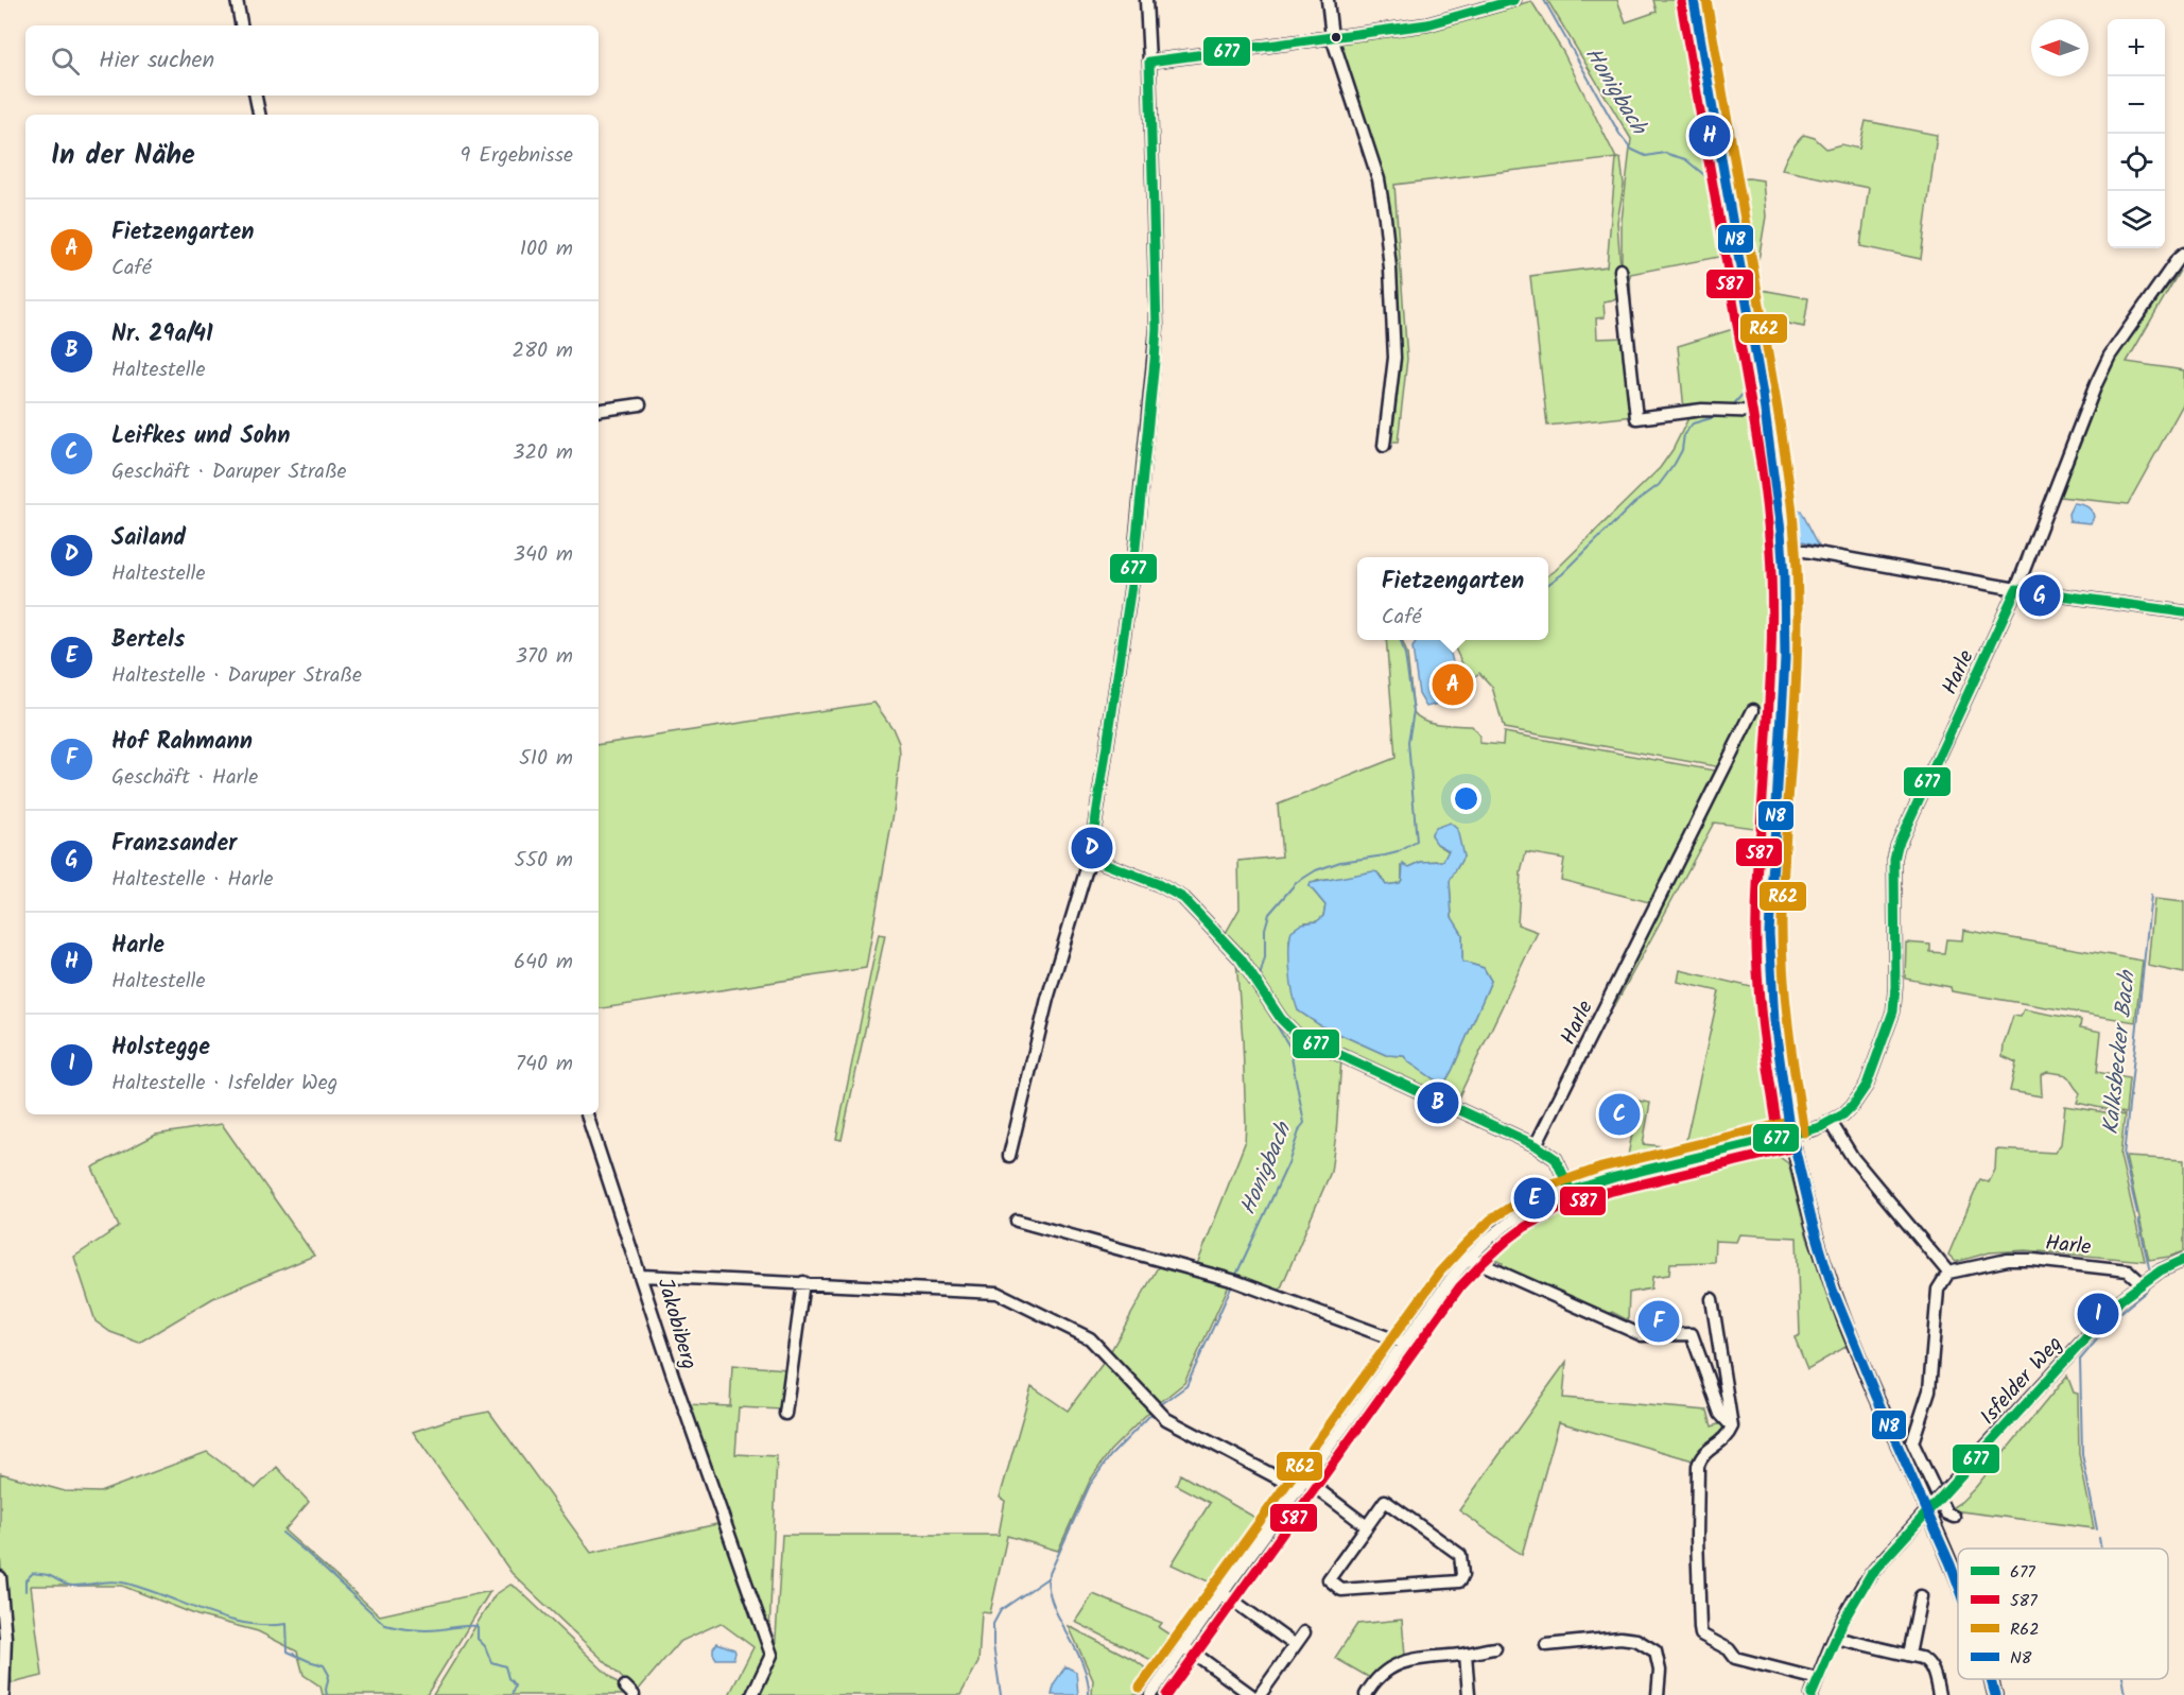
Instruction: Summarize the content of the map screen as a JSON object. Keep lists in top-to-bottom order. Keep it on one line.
{"streets":{"street":["Harle","Jakobiberg","Isfelder Weg"]},"crossings":[["Harle","Jakobiberg"],["Harle","Isfelder Weg"]],"water":["Honigbach","Kalksbecker Bach"],"lines":["transit line 677","transit line R62","transit line N8","transit line 587"],"legend":["677","587","R62","N8"],"north":"left","page":{"map_buttons":["+","−"],"search":"Hier suchen","pins":["H","G","A","D","B","C","E","I","F"],"heading":["In der Nähe","9 Ergebnisse"],"list":[{"mark":"A","name":"Fietzengarten","note":"Café","value":"100 m"},{"mark":"B","name":"Nr. 29a/41","note":"Haltestelle","value":"280 m"},{"mark":"C","name":"Leifkes und Sohn","note":"Geschäft · Daruper Straße","value":"320 m"},{"mark":"D","name":"Sailand","note":"Haltestelle","value":"340 m"},{"mark":"E","name":"Bertels","note":"Haltestelle · Daruper Straße","value":"370 m"},{"mark":"F","name":"Hof Rahmann","note":"Geschäft · Harle","value":"510 m"},{"mark":"G","name":"Franzsander","note":"Haltestelle · Harle","value":"550 m"},{"mark":"H","name":"Harle","note":"Haltestelle","value":"640 m"},{"mark":"I","name":"Holstegge","note":"Haltestelle · Isfelder Weg","value":"740 m"}],"popup":["Fietzengarten","Café"]}}
